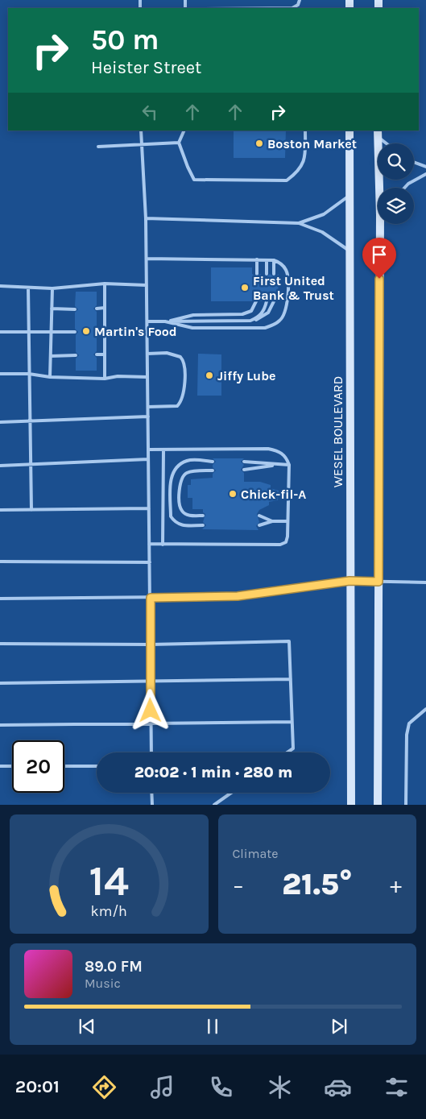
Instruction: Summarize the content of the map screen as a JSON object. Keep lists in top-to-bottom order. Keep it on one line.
{"streets":{"main road":["WESEL BOULEVARD"]},"places":["Boston Market","First United Bank & Trust","Martin's Food","Jiffy Lube","Chick-fil-A"],"page":{"turn":["50 m","Heister Street"],"limit":"20","trip":"20:02 · 1 min · 280 m","tile":"Climate","heat":["−","21.5°","+"],"song":["89.0 FM","Music"],"tabs":"20:01","gauge":["14","km/h"]}}
